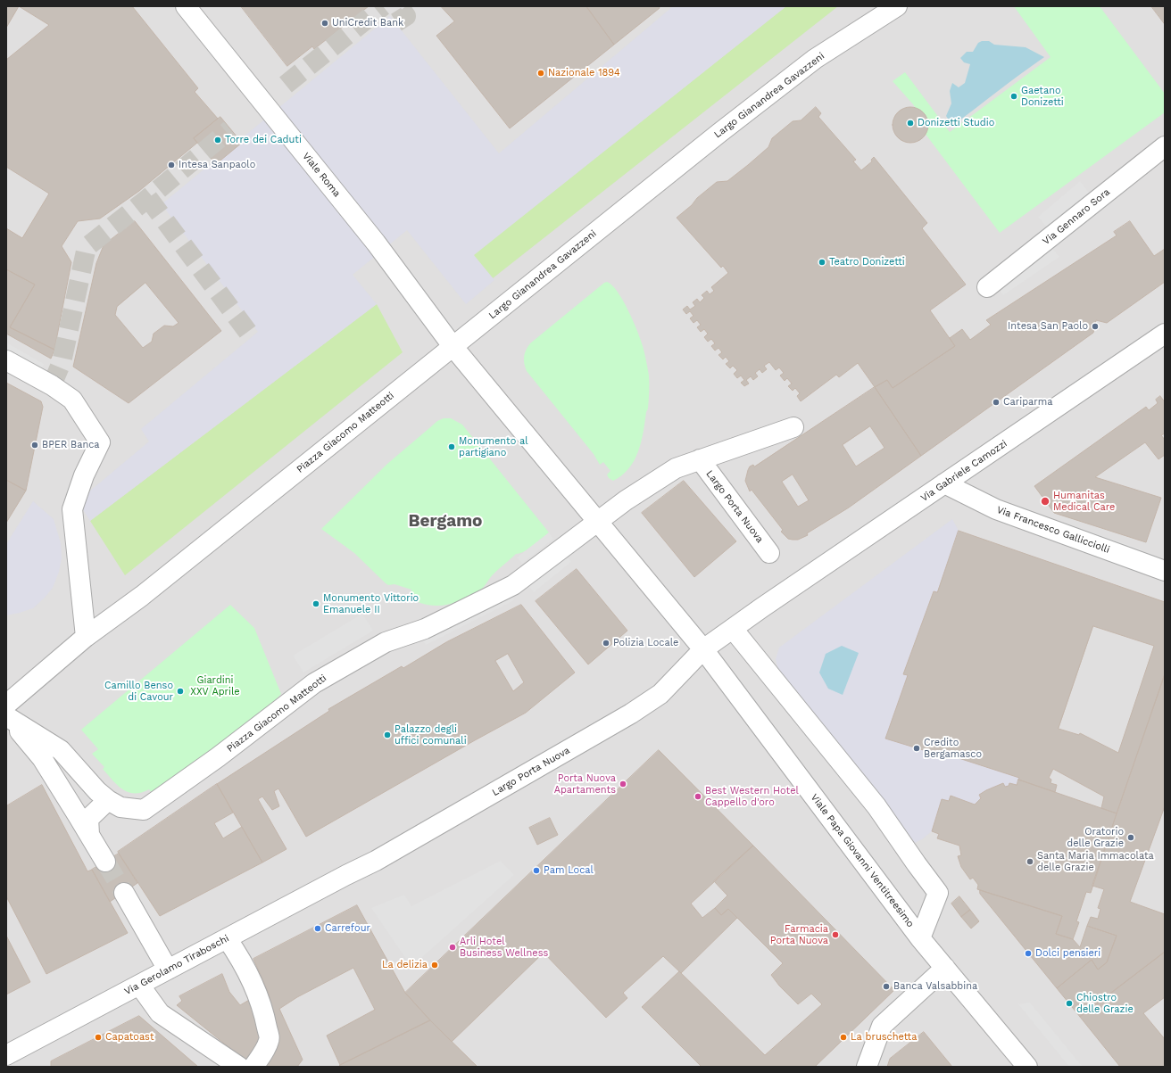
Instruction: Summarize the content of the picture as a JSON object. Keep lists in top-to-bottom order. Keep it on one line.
{"streets":{"street":["Largo Gianandrea Gavazzeni","Viale Roma","Via Gennaro Sora","Piazza Giacomo Matteotti","Via Gabriele Camozzi","Largo Porta Nuova","Via Francesco Gallicciolli","Viale Papa Giovanni Ventitreesimo","Via Gerolamo Tiraboschi"]},"crossings":[["Largo Gianandrea Gavazzeni","Viale Roma"],["Largo Gianandrea Gavazzeni","Piazza Giacomo Matteotti"],["Viale Roma","Piazza Giacomo Matteotti"],["Piazza Giacomo Matteotti","Largo Porta Nuova"],["Via Gabriele Camozzi","Largo Porta Nuova"],["Via Gabriele Camozzi","Via Francesco Gallicciolli"],["Largo Porta Nuova","Viale Papa Giovanni Ventitreesimo"],["Largo Porta Nuova","Via Gerolamo Tiraboschi"]],"districts":["Bergamo"],"parks":["Giardini XXV Aprile"],"places":["UniCredit Bank","Nazionale 1894","Gaetano Donizetti","Donizetti Studio","Torre dei Caduti","Intesa Sanpaolo","Teatro Donizetti","Intesa San Paolo","Cariparma","BPER Banca","Monumento al partigiano","Humanitas Medical Care","Monumento Vittorio Emanuele II","Polizia Locale","Camillo Benso di Cavour","Palazzo degli uffici comunali","Credito Bergamasco","Porta Nuova Apartaments","Best Western Hotel Cappello d'oro","Oratorio delle Grazie","Santa Maria Immacolata delle Grazie","Pam Local","Carrefour","Farmacia Porta Nuova","Arli Hotel Business Wellness","Dolci pensieri","La delizia","Banca Valsabbina","Chiostro delle Grazie","Capatoast","La bruschetta"]}
